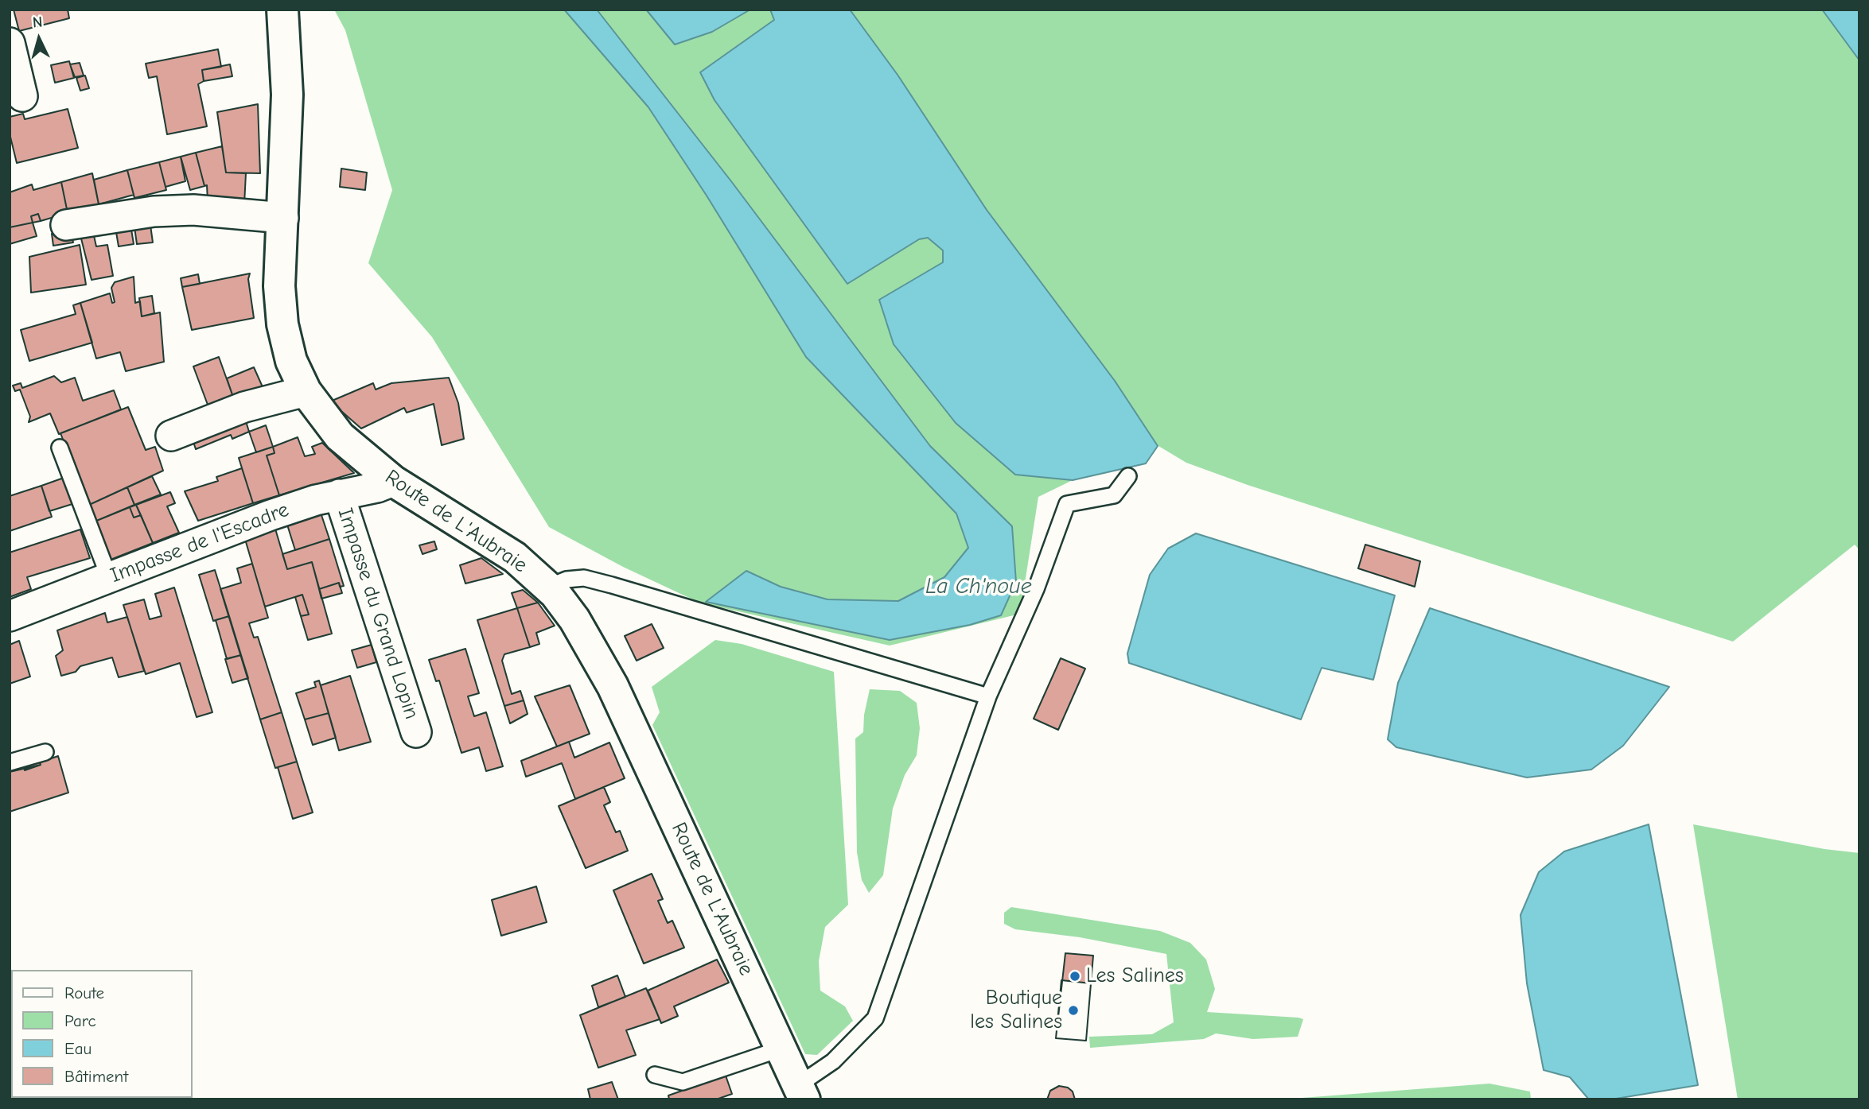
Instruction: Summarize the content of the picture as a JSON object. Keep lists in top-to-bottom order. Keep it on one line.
{"streets":{"street":["Route de L'Aubraie","Impasse de l'Escadre","Impasse du Grand Lopin"]},"crossings":[["Route de L'Aubraie","Impasse de l'Escadre"],["Impasse de l'Escadre","Impasse du Grand Lopin"]],"water":["La Ch'noue"],"places":["Les Salines","Boutique les Salines"],"legend":["Route","Parc","Eau","Bâtiment"],"north":"top"}
